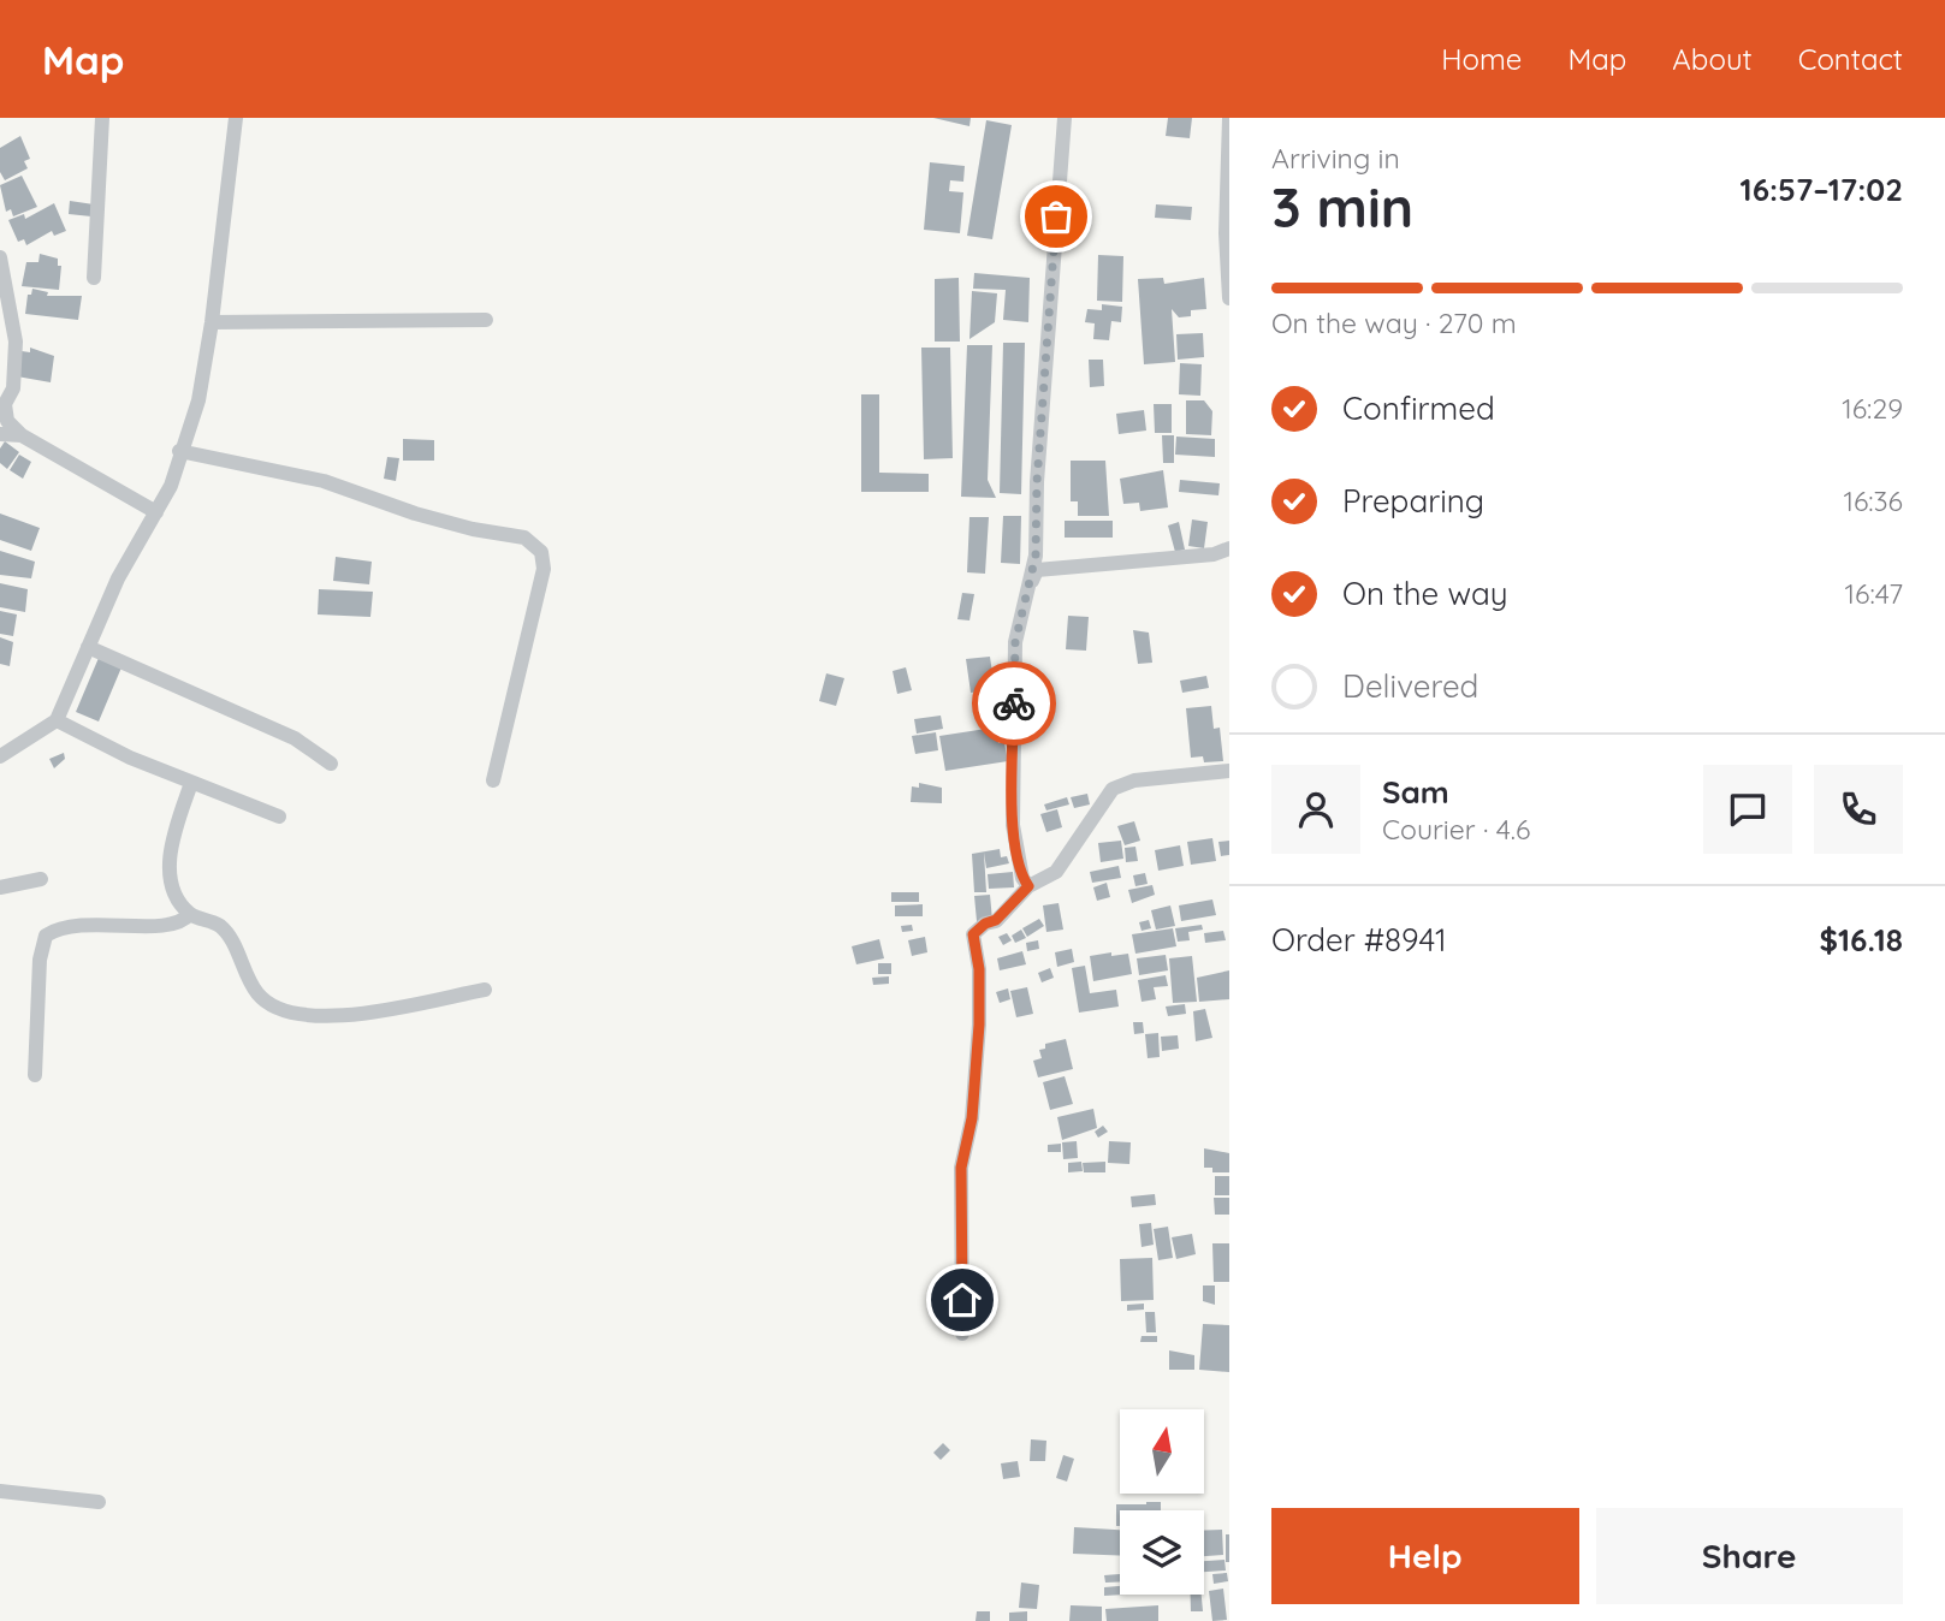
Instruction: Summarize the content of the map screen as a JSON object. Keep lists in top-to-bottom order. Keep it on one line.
{"north":"top","page":{"header":"Map","nav":["Home","Map","About","Contact"],"heading":["3 min","Arriving in","16:57–17:02"],"panel":["Sam","Courier · 4.6","Order #8941","$16.18"],"bar":"On the way · 270 m","list":[["Confirmed","16:29"],["Preparing","16:36"],["On the way","16:47"],"Delivered"],"buttons":["Help","Share"]}}
